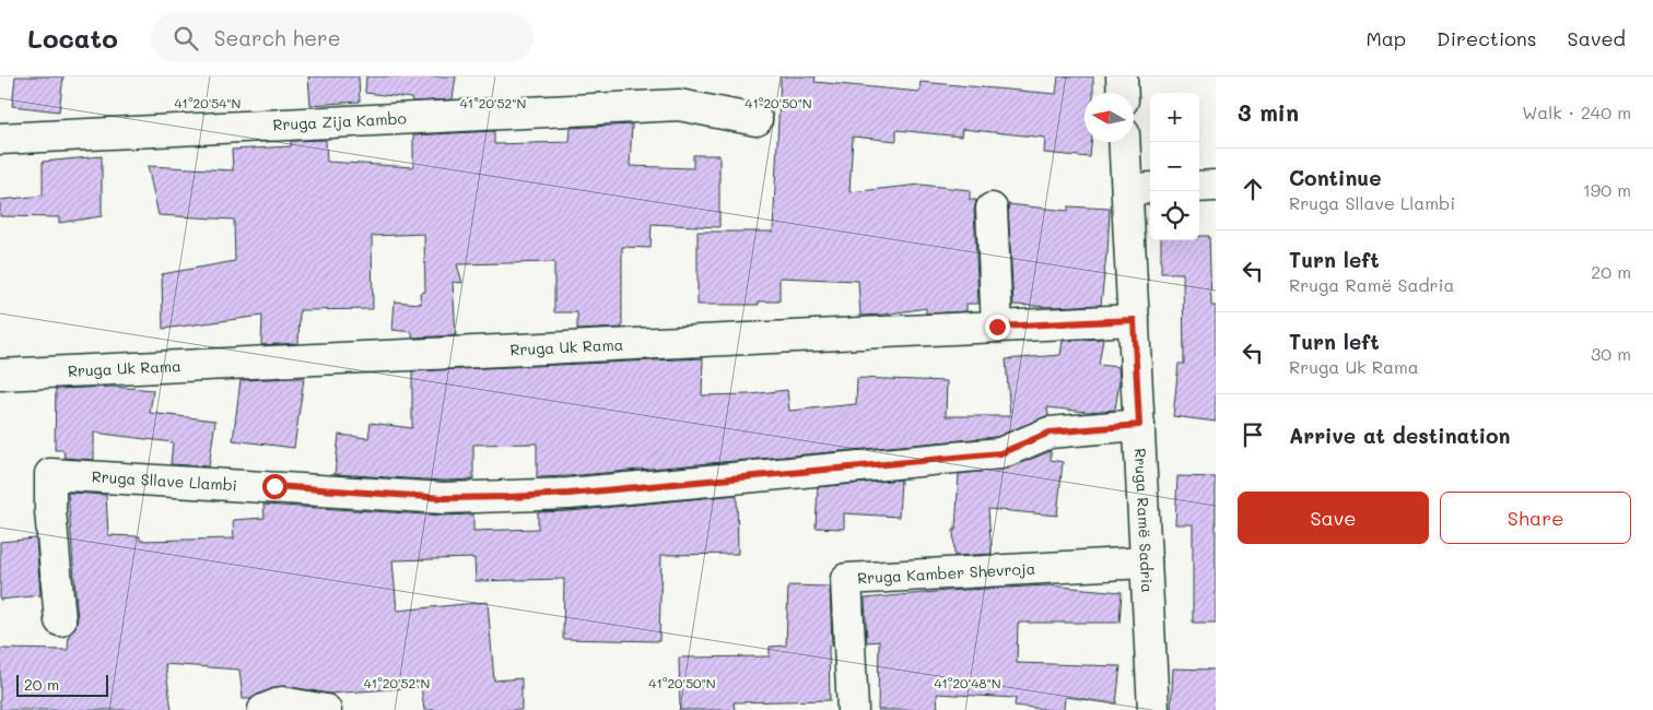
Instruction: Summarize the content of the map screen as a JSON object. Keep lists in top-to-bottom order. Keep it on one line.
{"streets":{"street":["Rruga Zija Kambo","Rruga Uk Rama","Rruga Sllave Llambi","Rruga Ramë Sadria","Rruga Kamber Shevroja"]},"crossings":[["Rruga Uk Rama","Rruga Ramë Sadria"],["Rruga Sllave Llambi","Rruga Ramë Sadria"],["Rruga Ramë Sadria","Rruga Kamber Shevroja"]],"scale_bar":"20 m","north":"left","page":{"header":"Locato","search":"Search here","nav":["Map","Directions","Saved"],"heading":["3 min","Walk · 240 m"],"map_buttons":["+","−"],"list":[["Continue","Rruga Sllave Llambi","190 m"],["Turn left","Rruga Ramë Sadria","20 m"],["Turn left","Rruga Uk Rama","30 m"],"Arrive at destination"],"buttons":["Save","Share"],"scale":"20 m"},"coordinates":["41°20'54\"N","41°20'52\"N","41°20'50\"N","41°20'48\"N"]}
